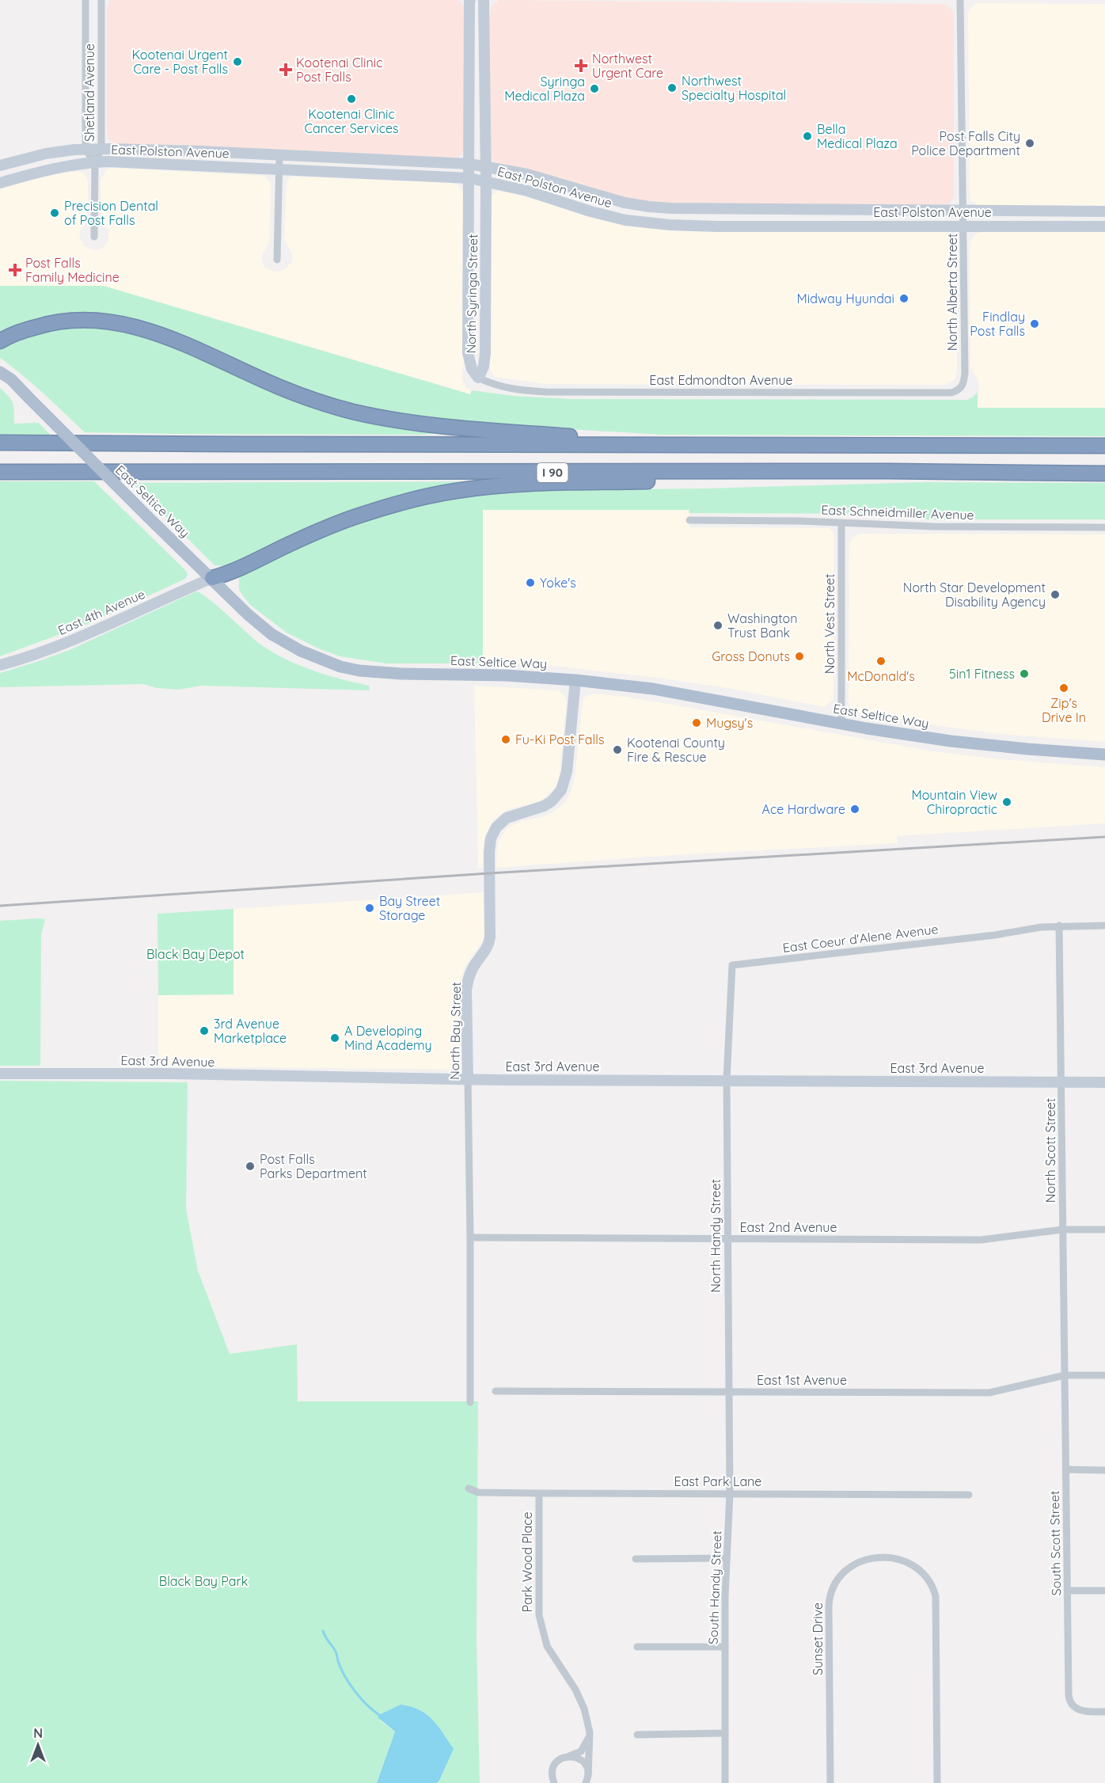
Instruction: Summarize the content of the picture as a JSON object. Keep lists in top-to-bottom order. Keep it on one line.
{"streets":{"highway":["I 90"],"main road":["East Seltice Way"],"street":["Shetland Avenue","East Polston Avenue","North Alberta Street","North Syringa Street","East Edmondton Avenue","East Schneidmiller Avenue","East 4th Avenue","North Vest Street","East Coeur d'Alene Avenue","North Bay Street","East 3rd Avenue","North Scott Street","East 2nd Avenue","North Handy Street","East 1st Avenue","East Park Lane","South Scott Street","Park Wood Place","South Handy Street","Sunset Drive"]},"crossings":[["Shetland Avenue","East Polston Avenue"],["East Polston Avenue","North Alberta Street"],["East Polston Avenue","North Syringa Street"],["North Alberta Street","East Edmondton Avenue"],["North Syringa Street","East Edmondton Avenue"],["East Seltice Way","East 4th Avenue"],["East Seltice Way","North Vest Street"],["East Seltice Way","North Bay Street"],["East Schneidmiller Avenue","North Vest Street"],["East Coeur d'Alene Avenue","East 3rd Avenue"],["East Coeur d'Alene Avenue","North Scott Street"],["East Coeur d'Alene Avenue","North Handy Street"],["North Bay Street","East 3rd Avenue"],["North Bay Street","East 2nd Avenue"],["East 3rd Avenue","North Scott Street"],["East 3rd Avenue","North Handy Street"],["North Scott Street","East 2nd Avenue"],["North Scott Street","East 1st Avenue"],["North Scott Street","South Scott Street"],["East 2nd Avenue","North Handy Street"],["North Handy Street","East 1st Avenue"],["North Handy Street","South Handy Street"],["East 1st Avenue","South Scott Street"],["East 1st Avenue","South Handy Street"],["East Park Lane","Park Wood Place"],["East Park Lane","South Handy Street"]],"parks":["Black Bay Depot","Black Bay Park"],"places":{"other":["Kootenai Urgent Care - Post Falls","Northwest Specialty Hospital","Syringa Medical Plaza","Kootenai Clinic Cancer Services","Bella Medical Plaza","Post Falls City Police Department","Precision Dental of Post Falls","Midway Hyundai","Findlay Post Falls","Yoke's","North Star Development Disability Agency","Washington Trust Bank","Gross Donuts","McDonald's","5in1 Fitness","Zip's Drive In","Mugsy's","Fu-Ki Post Falls","Kootenai County Fire & Rescue","Mountain View Chiropractic","Ace Hardware","Bay Street Storage","3rd Avenue Marketplace","A Developing Mind Academy","Post Falls Parks Department"],"health":["Northwest Urgent Care","Kootenai Clinic Post Falls","Post Falls Family Medicine"]},"north":"top"}
